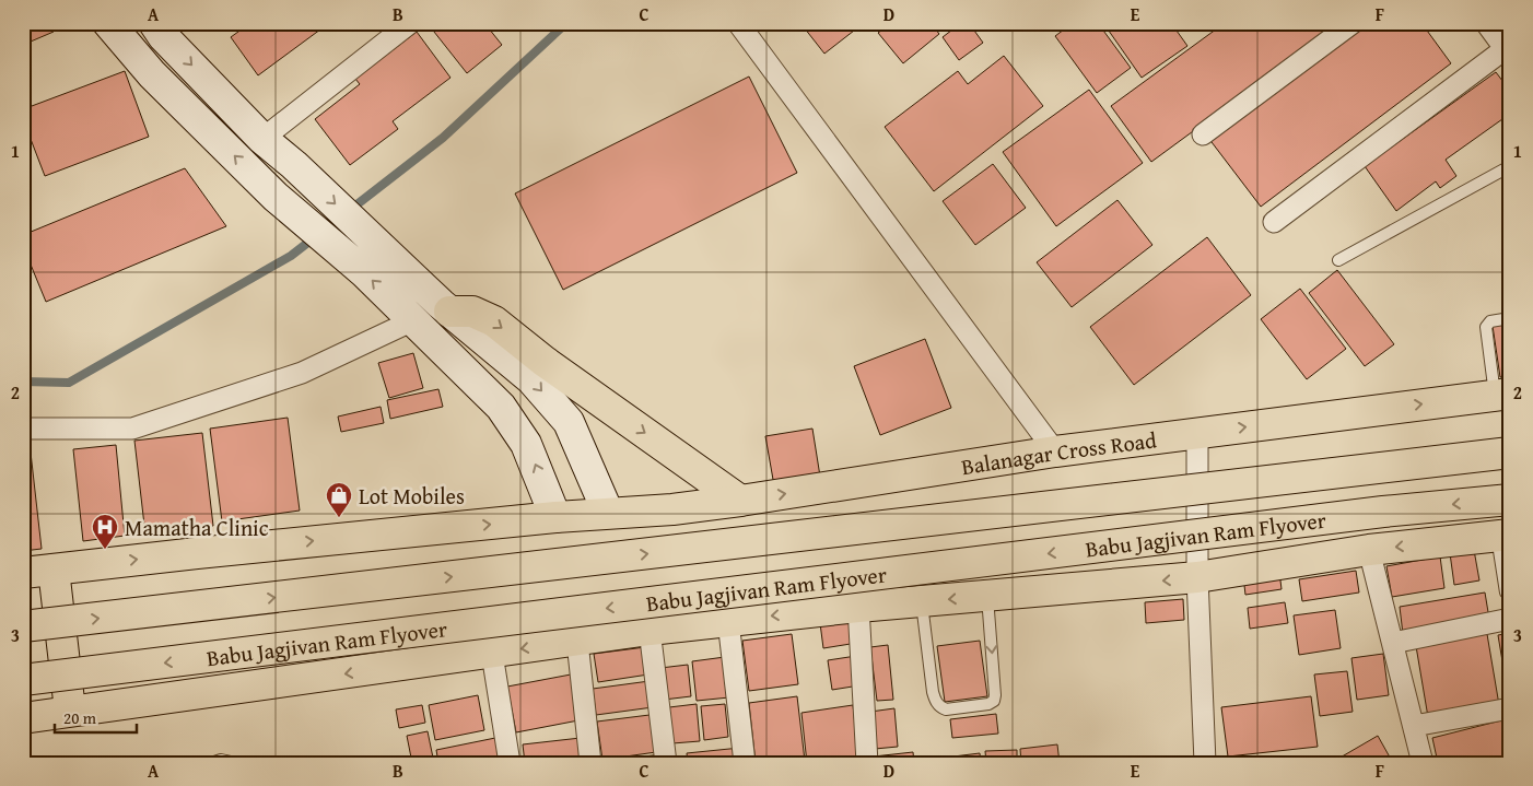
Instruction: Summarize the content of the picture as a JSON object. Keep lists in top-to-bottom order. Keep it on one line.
{"streets":{"main road":["Balanagar Cross Road","Babu Jagjivan Ram Flyover"]},"places":{"shop":["Lot Mobiles"],"hospital":["Mamatha Clinic"]},"scale_bar":"20 m","grid":{"columns":["A","B","C","D","E","F"],"rows":["1","2","3"]}}
